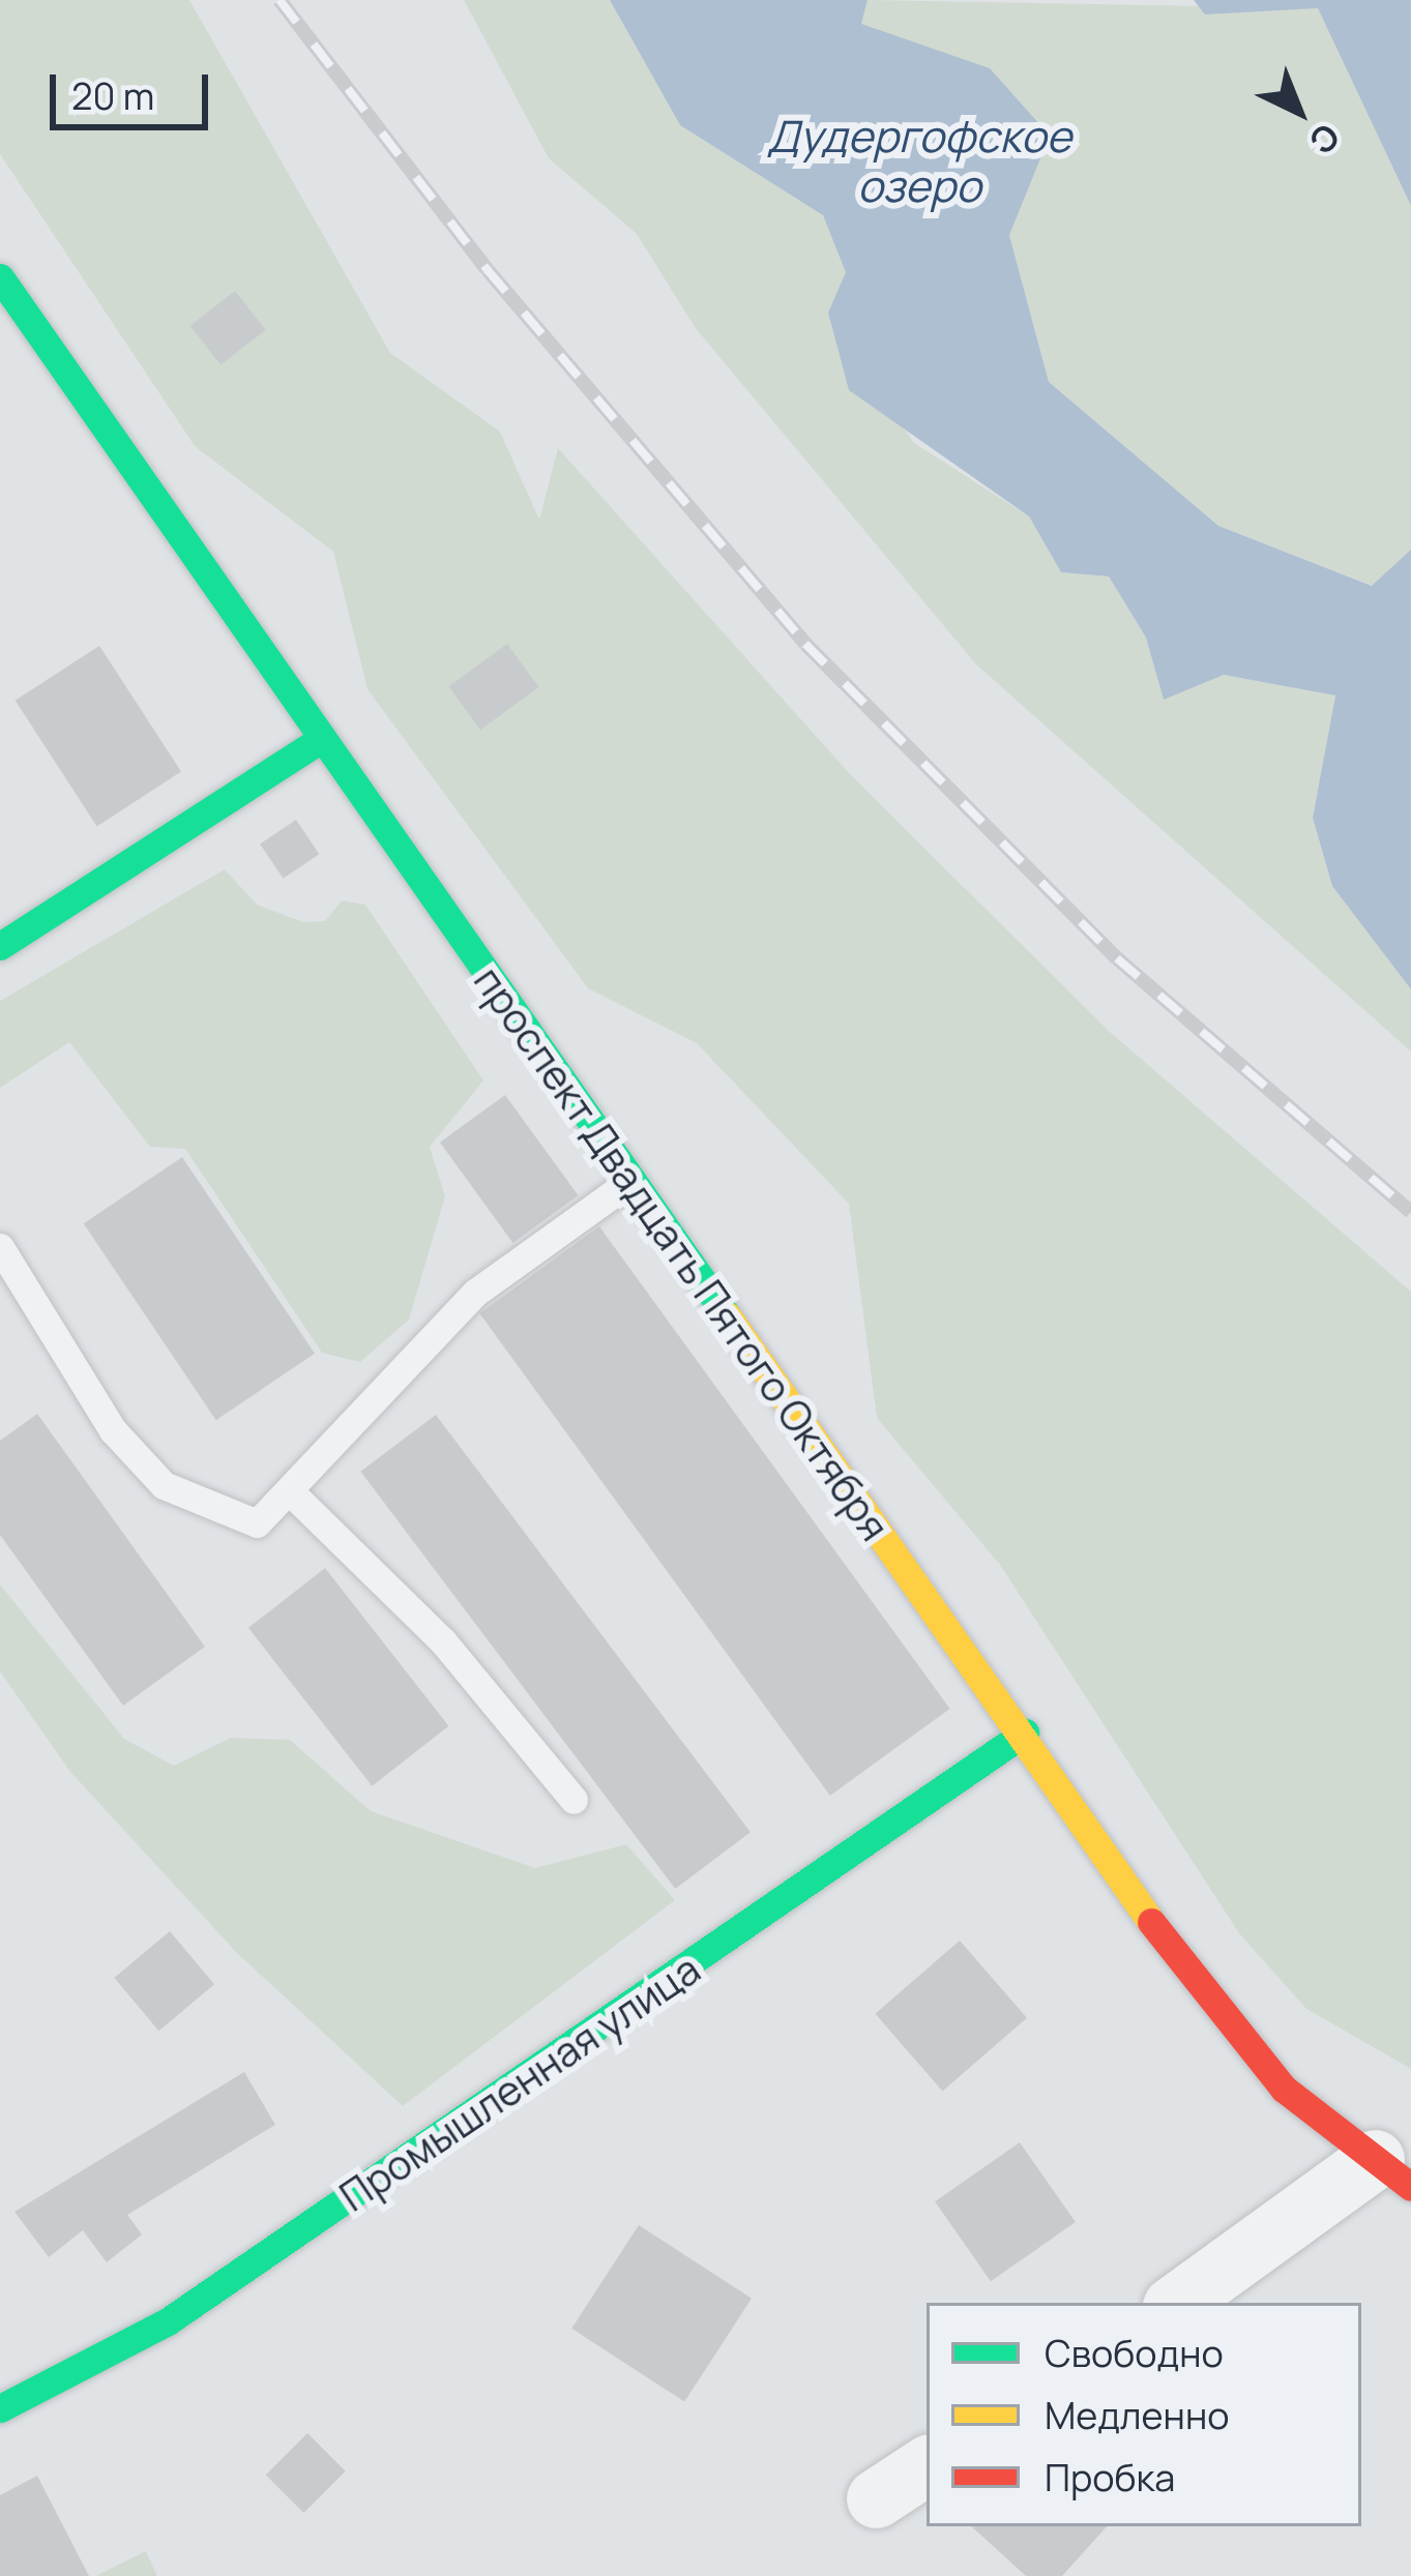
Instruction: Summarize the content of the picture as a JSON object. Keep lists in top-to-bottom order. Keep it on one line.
{"streets":{"street":["проспект Двадцать Пятого Октября","Промышленная улица"]},"crossings":[["проспект Двадцать Пятого Октября","Промышленная улица"]],"water":["Дудергофское озеро"],"legend":["Свободно","Медленно","Пробка"],"scale_bar":"20 m","north":"bottom right"}
